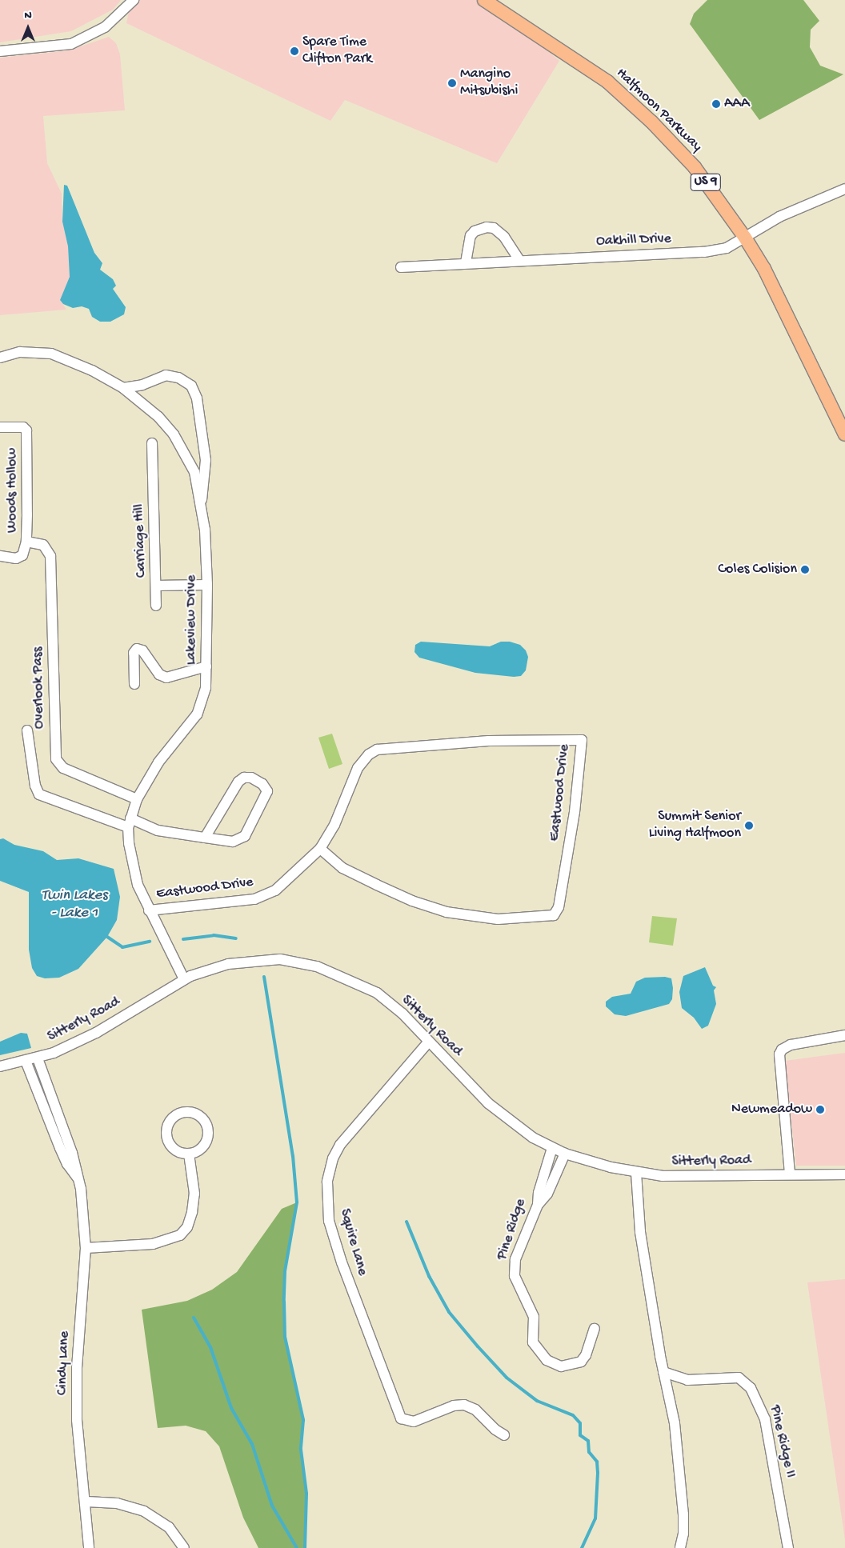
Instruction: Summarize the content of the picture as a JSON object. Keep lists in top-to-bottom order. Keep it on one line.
{"streets":{"main road":["Halfmoon Parkway","US 9"],"street":["Oakhill Drive","Woods Hollow","Carriage Hill","Lakeview Drive","Overlook Pass","Eastwood Drive","Sitterly Road","Pine Ridge","Squire Lane","Cindy Lane","Pine Ridge II"]},"crossings":[["Halfmoon Parkway","Oakhill Drive"],["Woods Hollow","Overlook Pass"],["Carriage Hill","Lakeview Drive"],["Lakeview Drive","Overlook Pass"],["Lakeview Drive","Eastwood Drive"],["Lakeview Drive","Sitterly Road"],["Sitterly Road","Pine Ridge"],["Sitterly Road","Squire Lane"],["Sitterly Road","Cindy Lane"]],"water":["Twin Lakes - Lake 1"],"places":["Spare Time Clifton Park","Mangino Mitsubishi","AAA","Coles Colision","Summit Senior Living Halfmoon","Newmeadow"],"north":"top"}
